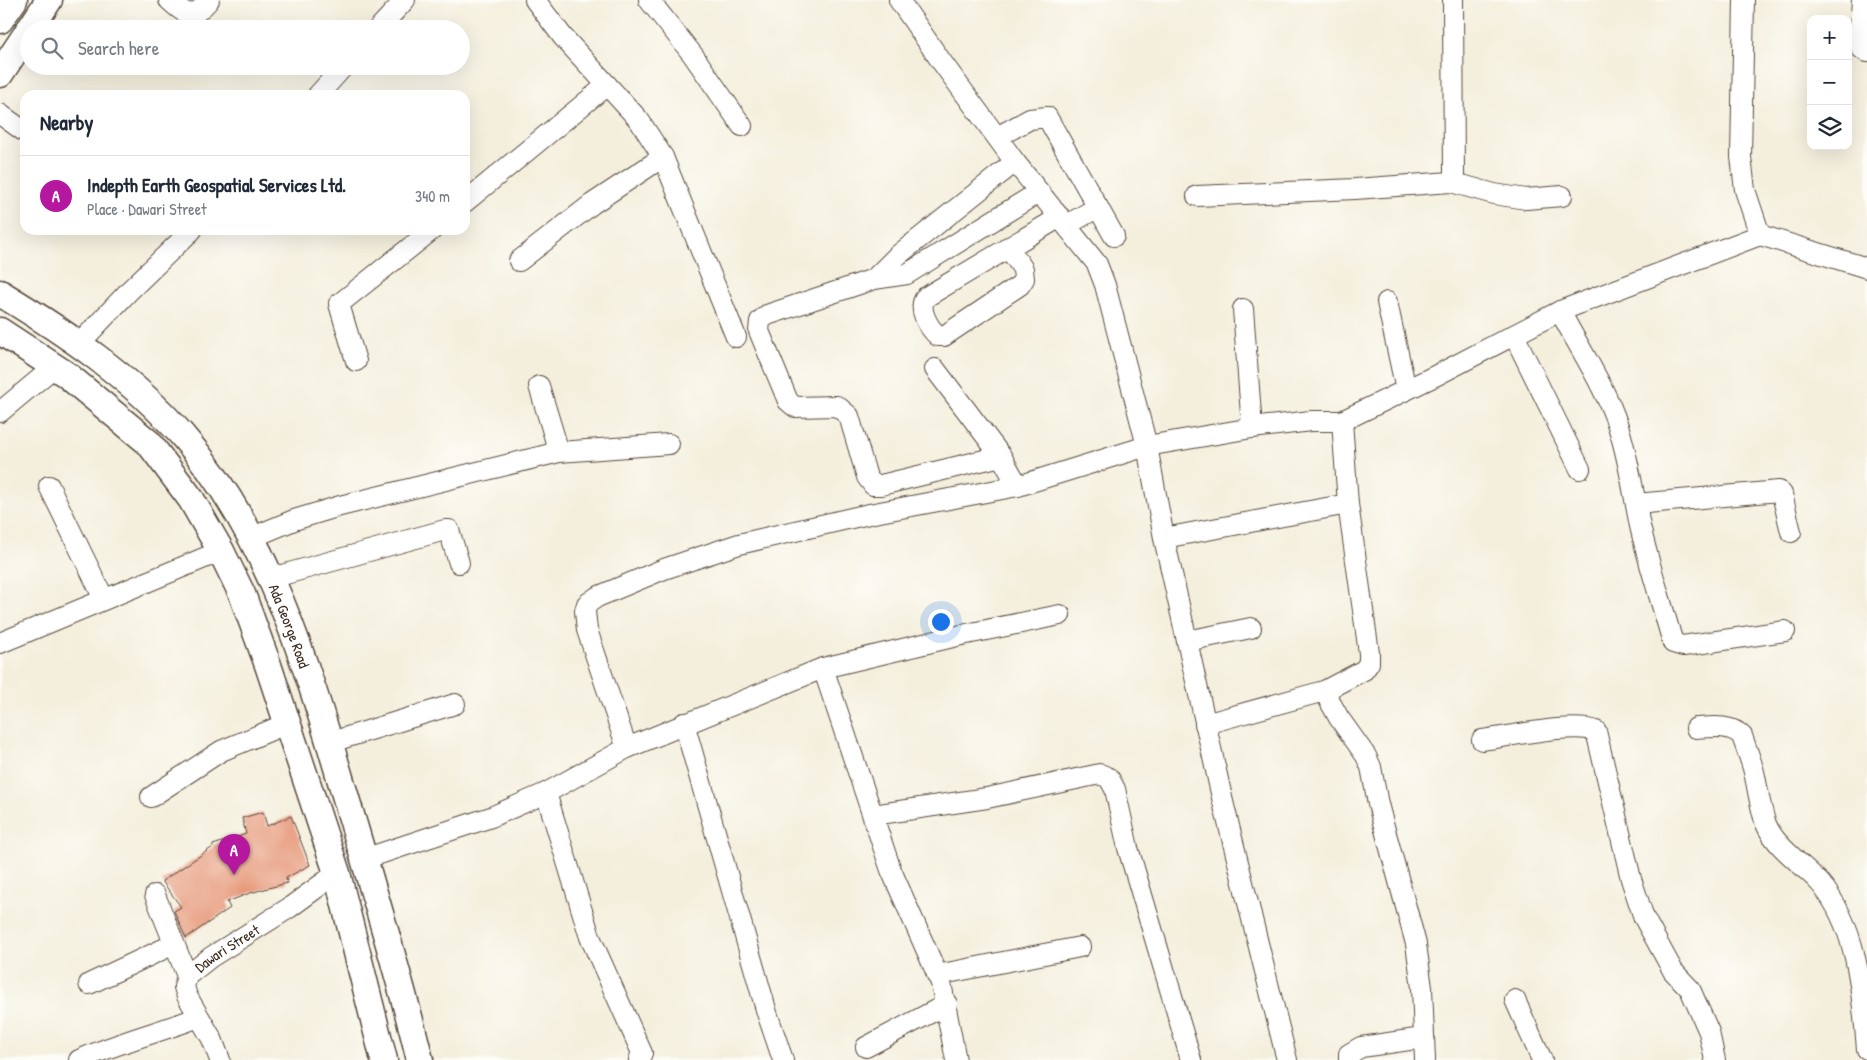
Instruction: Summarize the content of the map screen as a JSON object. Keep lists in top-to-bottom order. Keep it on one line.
{"streets":{"main road":["Ada George Road"],"street":["Dawari Street"]},"page":{"map_buttons":["+","−"],"search":"Search here","heading":"Nearby","list":[{"mark":"A","name":"Indepth Earth Geospatial Services Ltd.","note":"Place · Dawari Street","value":"340 m"}],"pins":"A"}}
